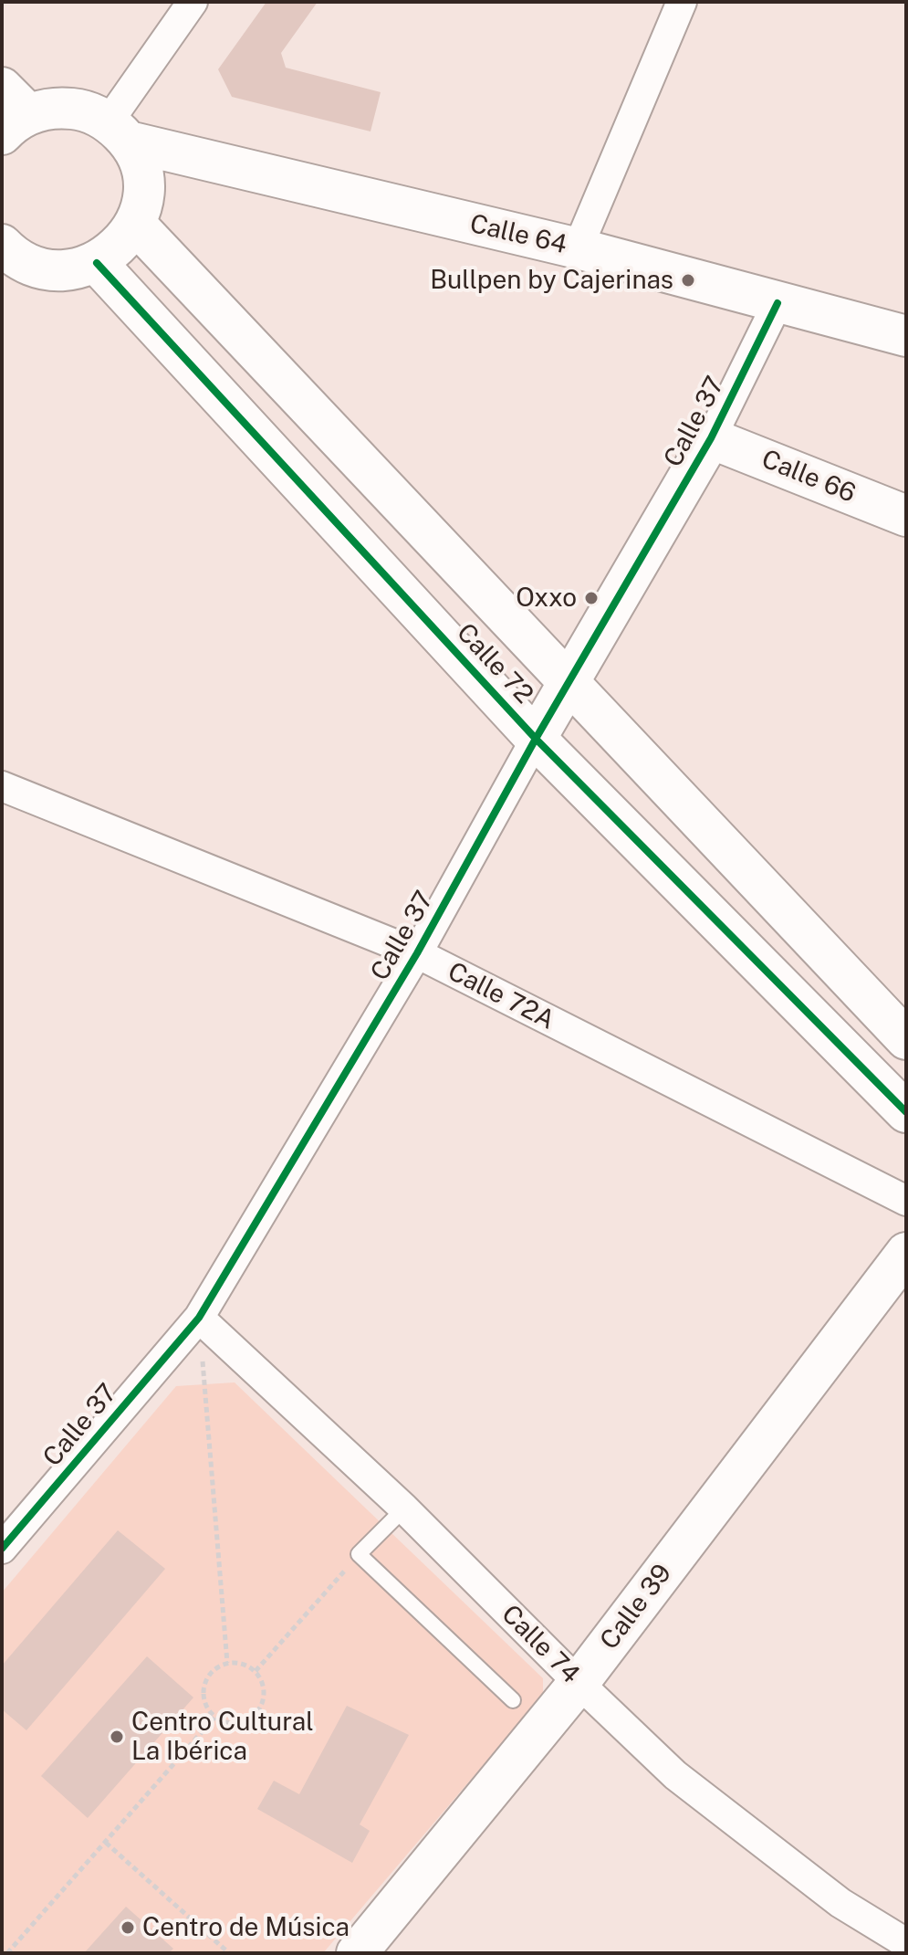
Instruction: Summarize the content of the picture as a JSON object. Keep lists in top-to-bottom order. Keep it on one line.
{"streets":{"street":["Calle 64","Calle 37","Calle 66","Calle 72","Calle 72A","Calle 39","Calle 74"]},"crossings":[["Calle 64","Calle 37"],["Calle 37","Calle 66"],["Calle 37","Calle 72"],["Calle 37","Calle 72A"],["Calle 37","Calle 74"],["Calle 39","Calle 74"]],"places":["Bullpen by Cajerinas","Oxxo","Centro Cultural La Ibérica","Centro de Música"]}
